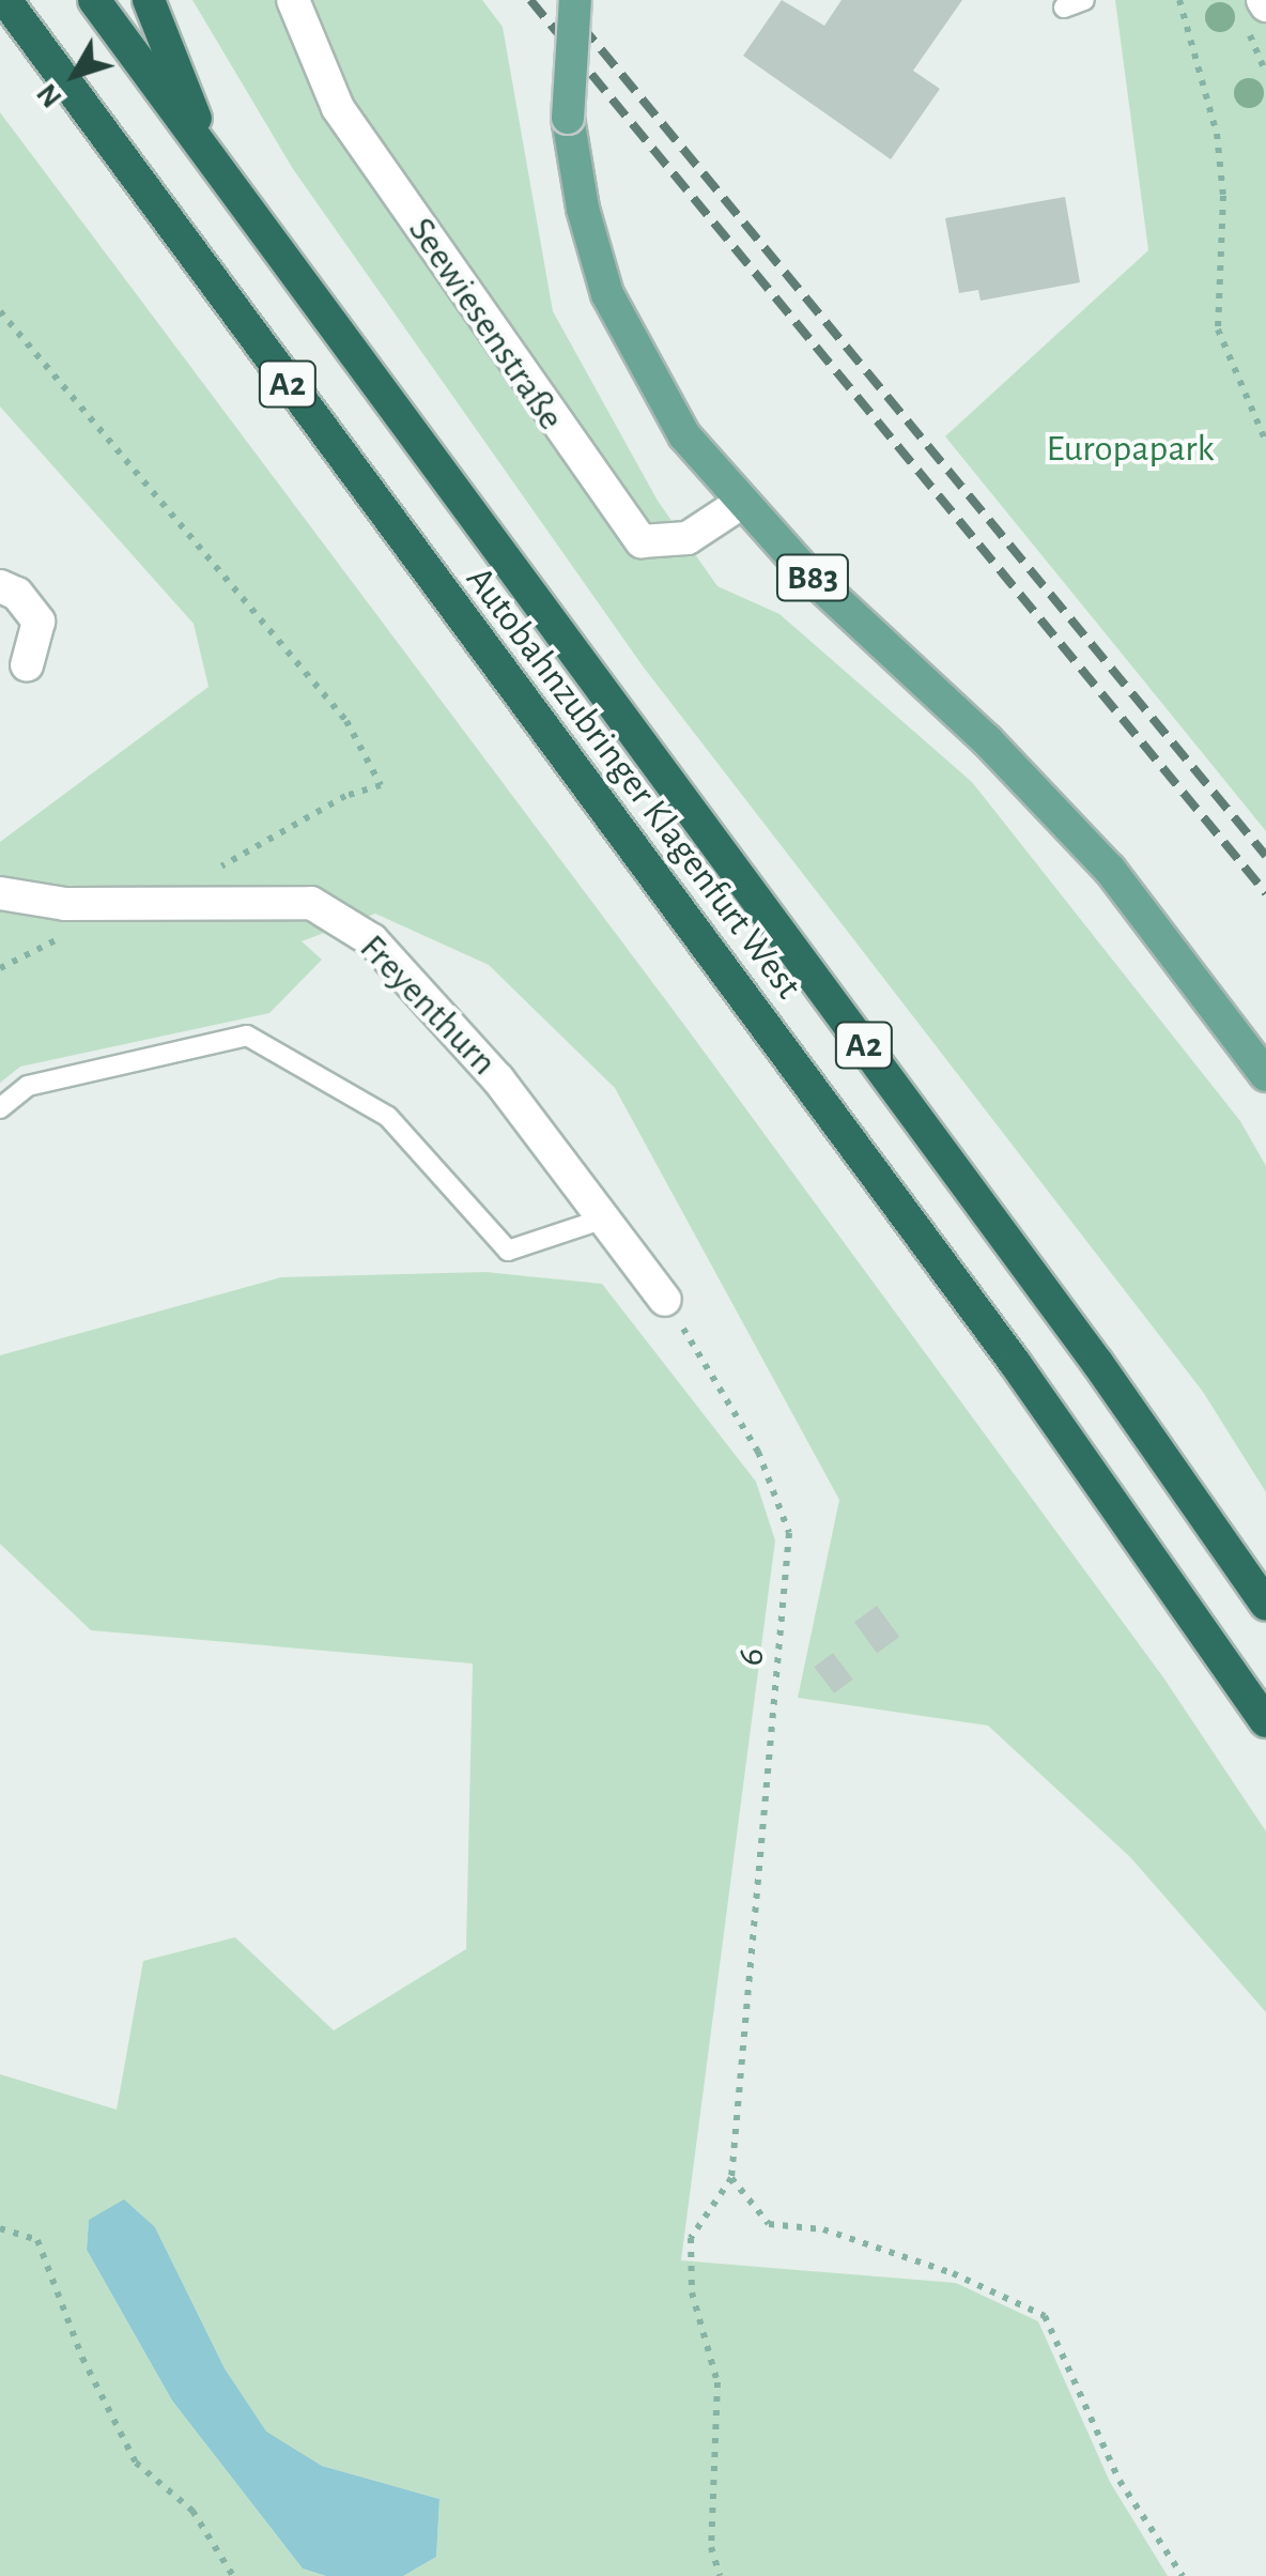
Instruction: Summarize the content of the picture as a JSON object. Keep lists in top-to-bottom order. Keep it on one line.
{"streets":{"highway":["A2","Autobahnzubringer Klagenfurt West"],"main road":["B83"],"street":["Seewiesenstraße","Freyenthurn"],"path":["6"]},"crossings":[["Seewiesenstraße","B83"],["Freyenthurn","6"]],"parks":["Europapark"],"north":"bottom left"}
